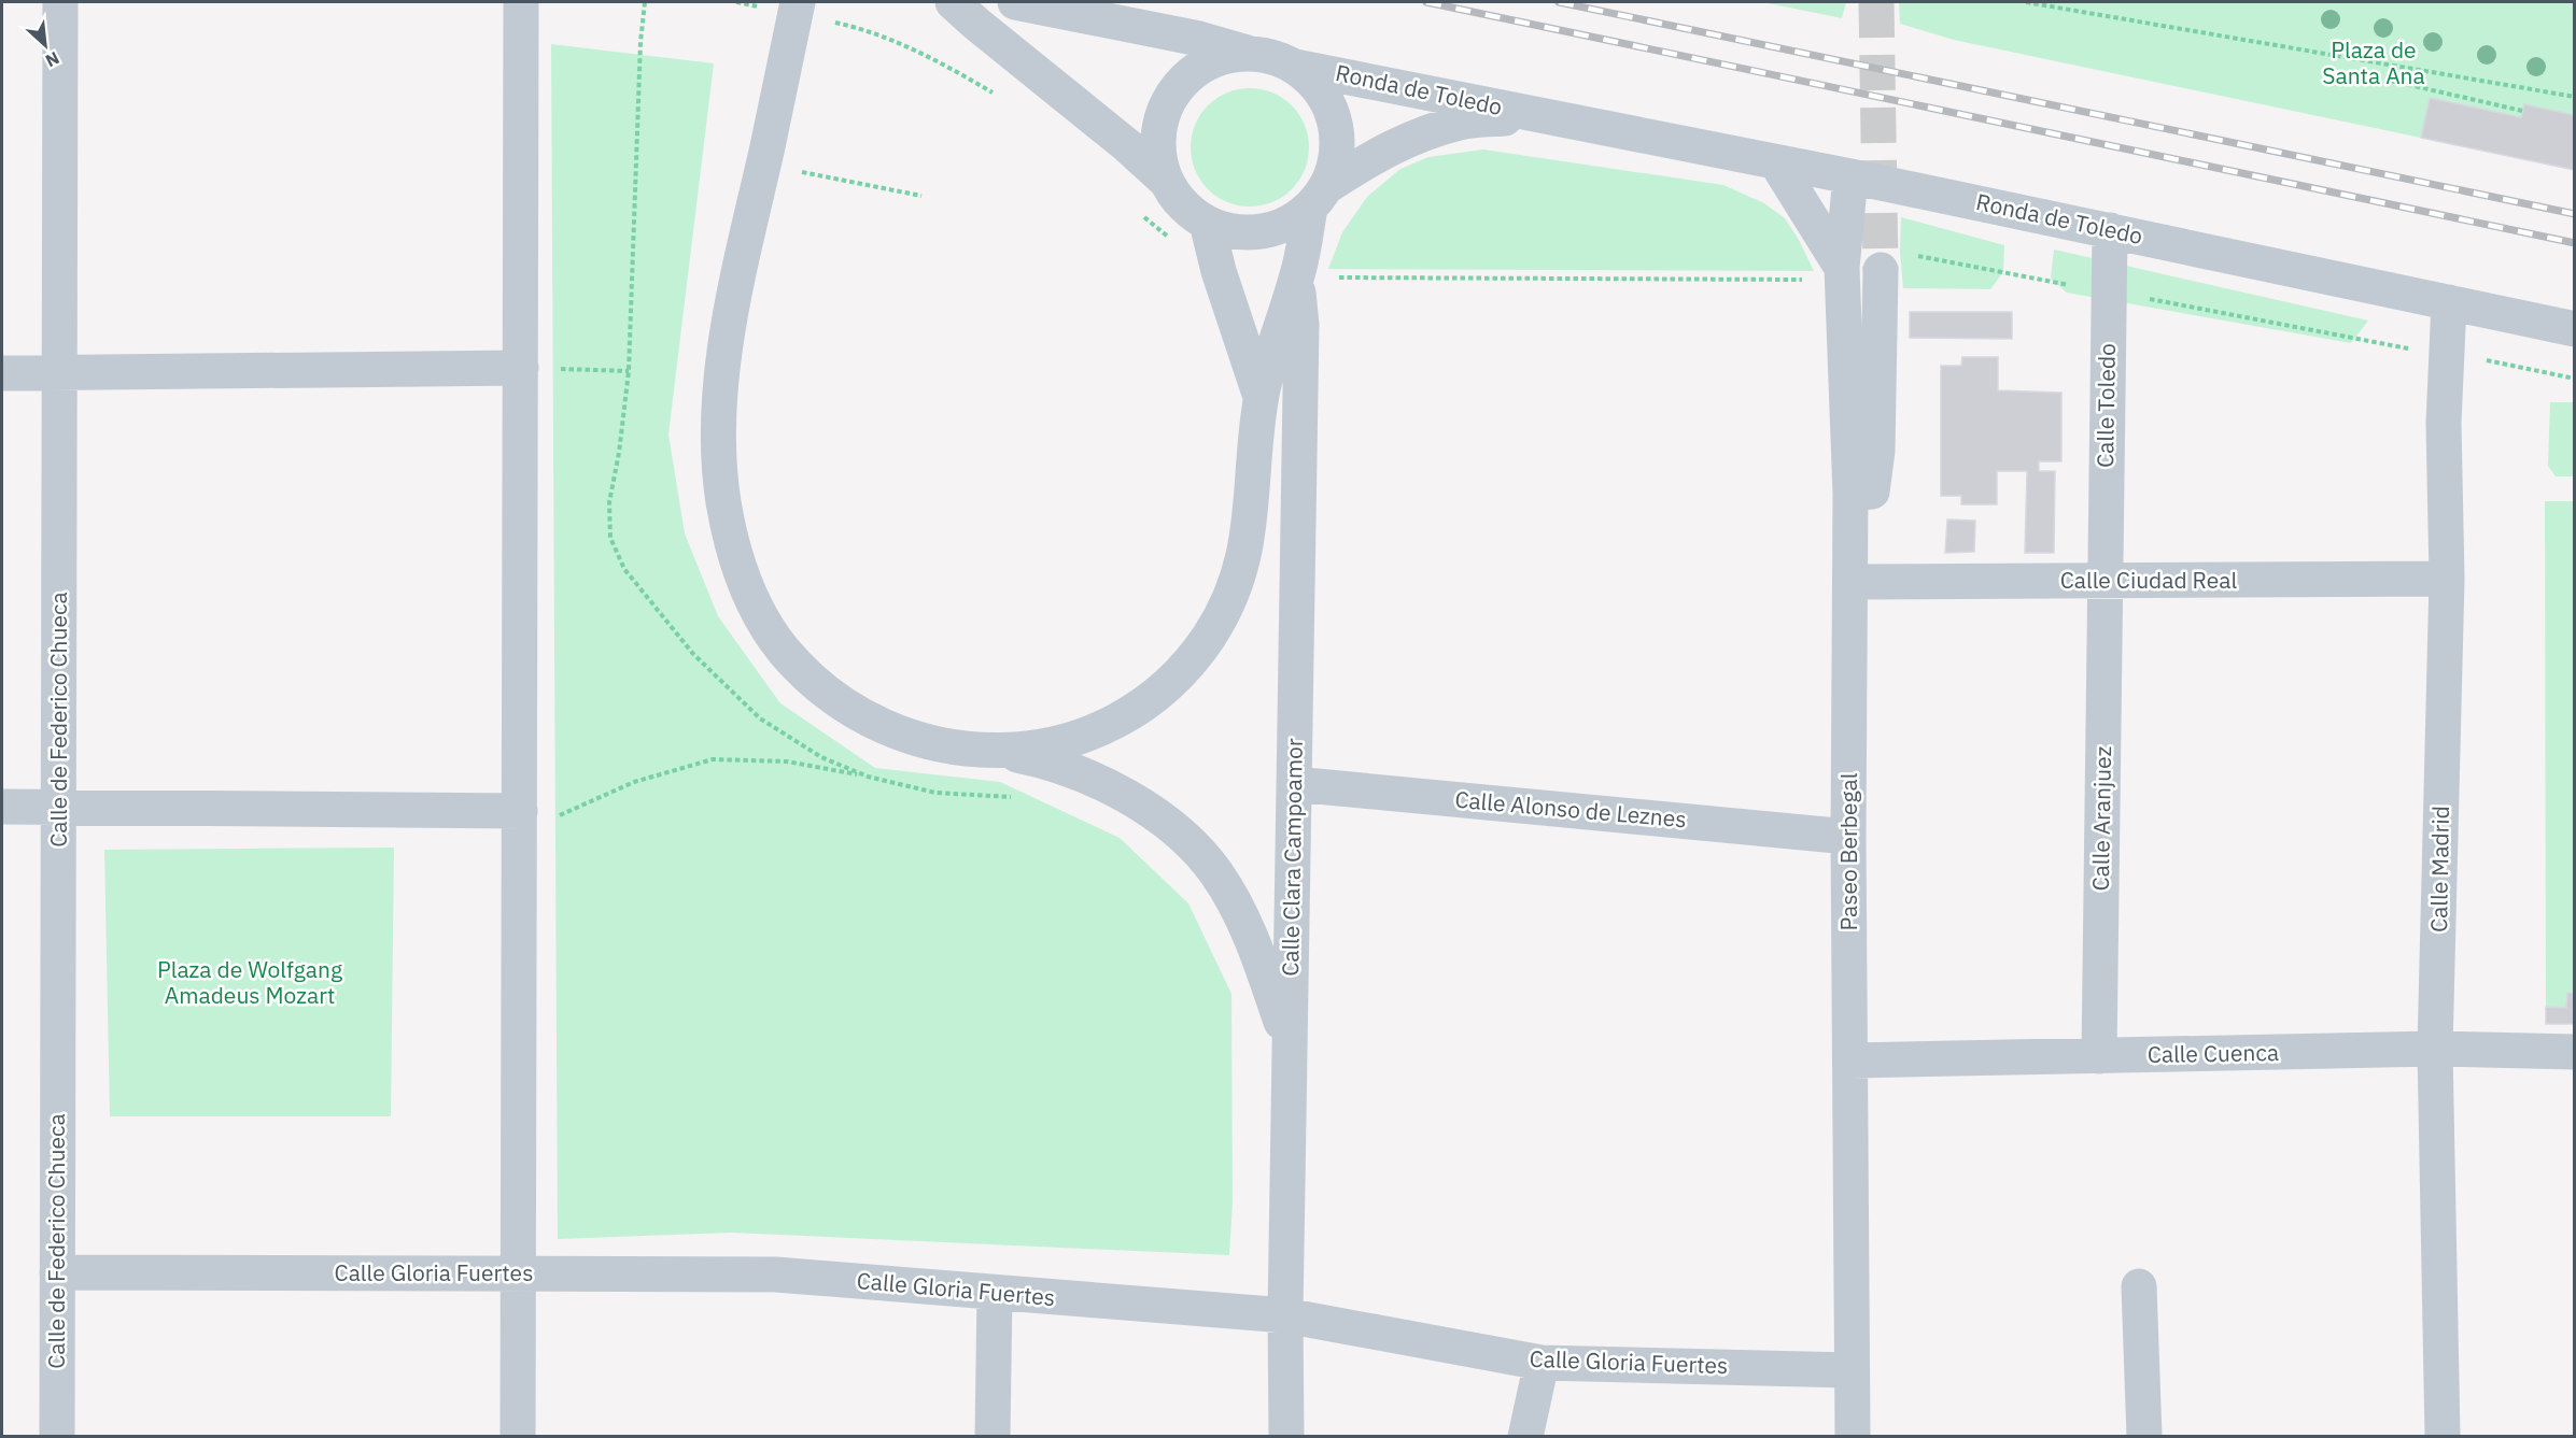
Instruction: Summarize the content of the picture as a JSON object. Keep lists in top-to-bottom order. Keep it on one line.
{"streets":{"street":["Ronda de Toledo","Calle Toledo","Calle Ciudad Real","Calle de Federico Chueca","Calle Alonso de Leznes","Calle Aranjuez","Paseo Berbegal","Calle Clara Campoamor","Calle Madrid","Calle Cuenca","Calle Gloria Fuertes"]},"crossings":[["Ronda de Toledo","Calle Toledo"],["Ronda de Toledo","Paseo Berbegal"],["Ronda de Toledo","Calle Madrid"],["Calle Toledo","Calle Ciudad Real"],["Calle Toledo","Calle Aranjuez"],["Calle Ciudad Real","Calle Aranjuez"],["Calle Ciudad Real","Paseo Berbegal"],["Calle Ciudad Real","Calle Madrid"],["Calle de Federico Chueca","Calle Gloria Fuertes"],["Calle Alonso de Leznes","Paseo Berbegal"],["Calle Alonso de Leznes","Calle Clara Campoamor"],["Calle Aranjuez","Calle Cuenca"],["Paseo Berbegal","Calle Cuenca"],["Paseo Berbegal","Calle Gloria Fuertes"],["Calle Clara Campoamor","Calle Gloria Fuertes"],["Calle Madrid","Calle Cuenca"]],"parks":["Plaza de Santa Ana","Plaza de Wolfgang Amadeus Mozart"],"north":"bottom right"}
